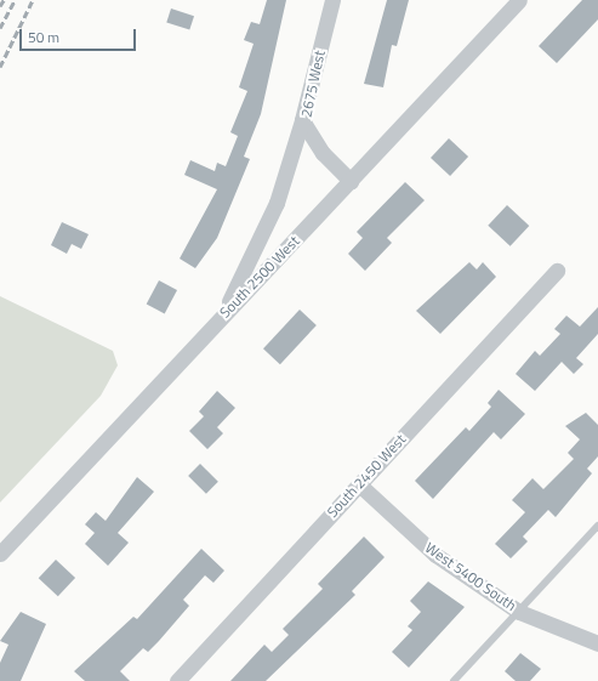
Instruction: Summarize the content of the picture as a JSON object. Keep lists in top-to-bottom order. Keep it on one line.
{"streets":{"street":["2675 West","South 2500 West","South 2450 West","West 5400 South"]},"crossings":[["2675 West","South 2500 West"],["South 2450 West","West 5400 South"]],"scale_bar":"50 m"}
